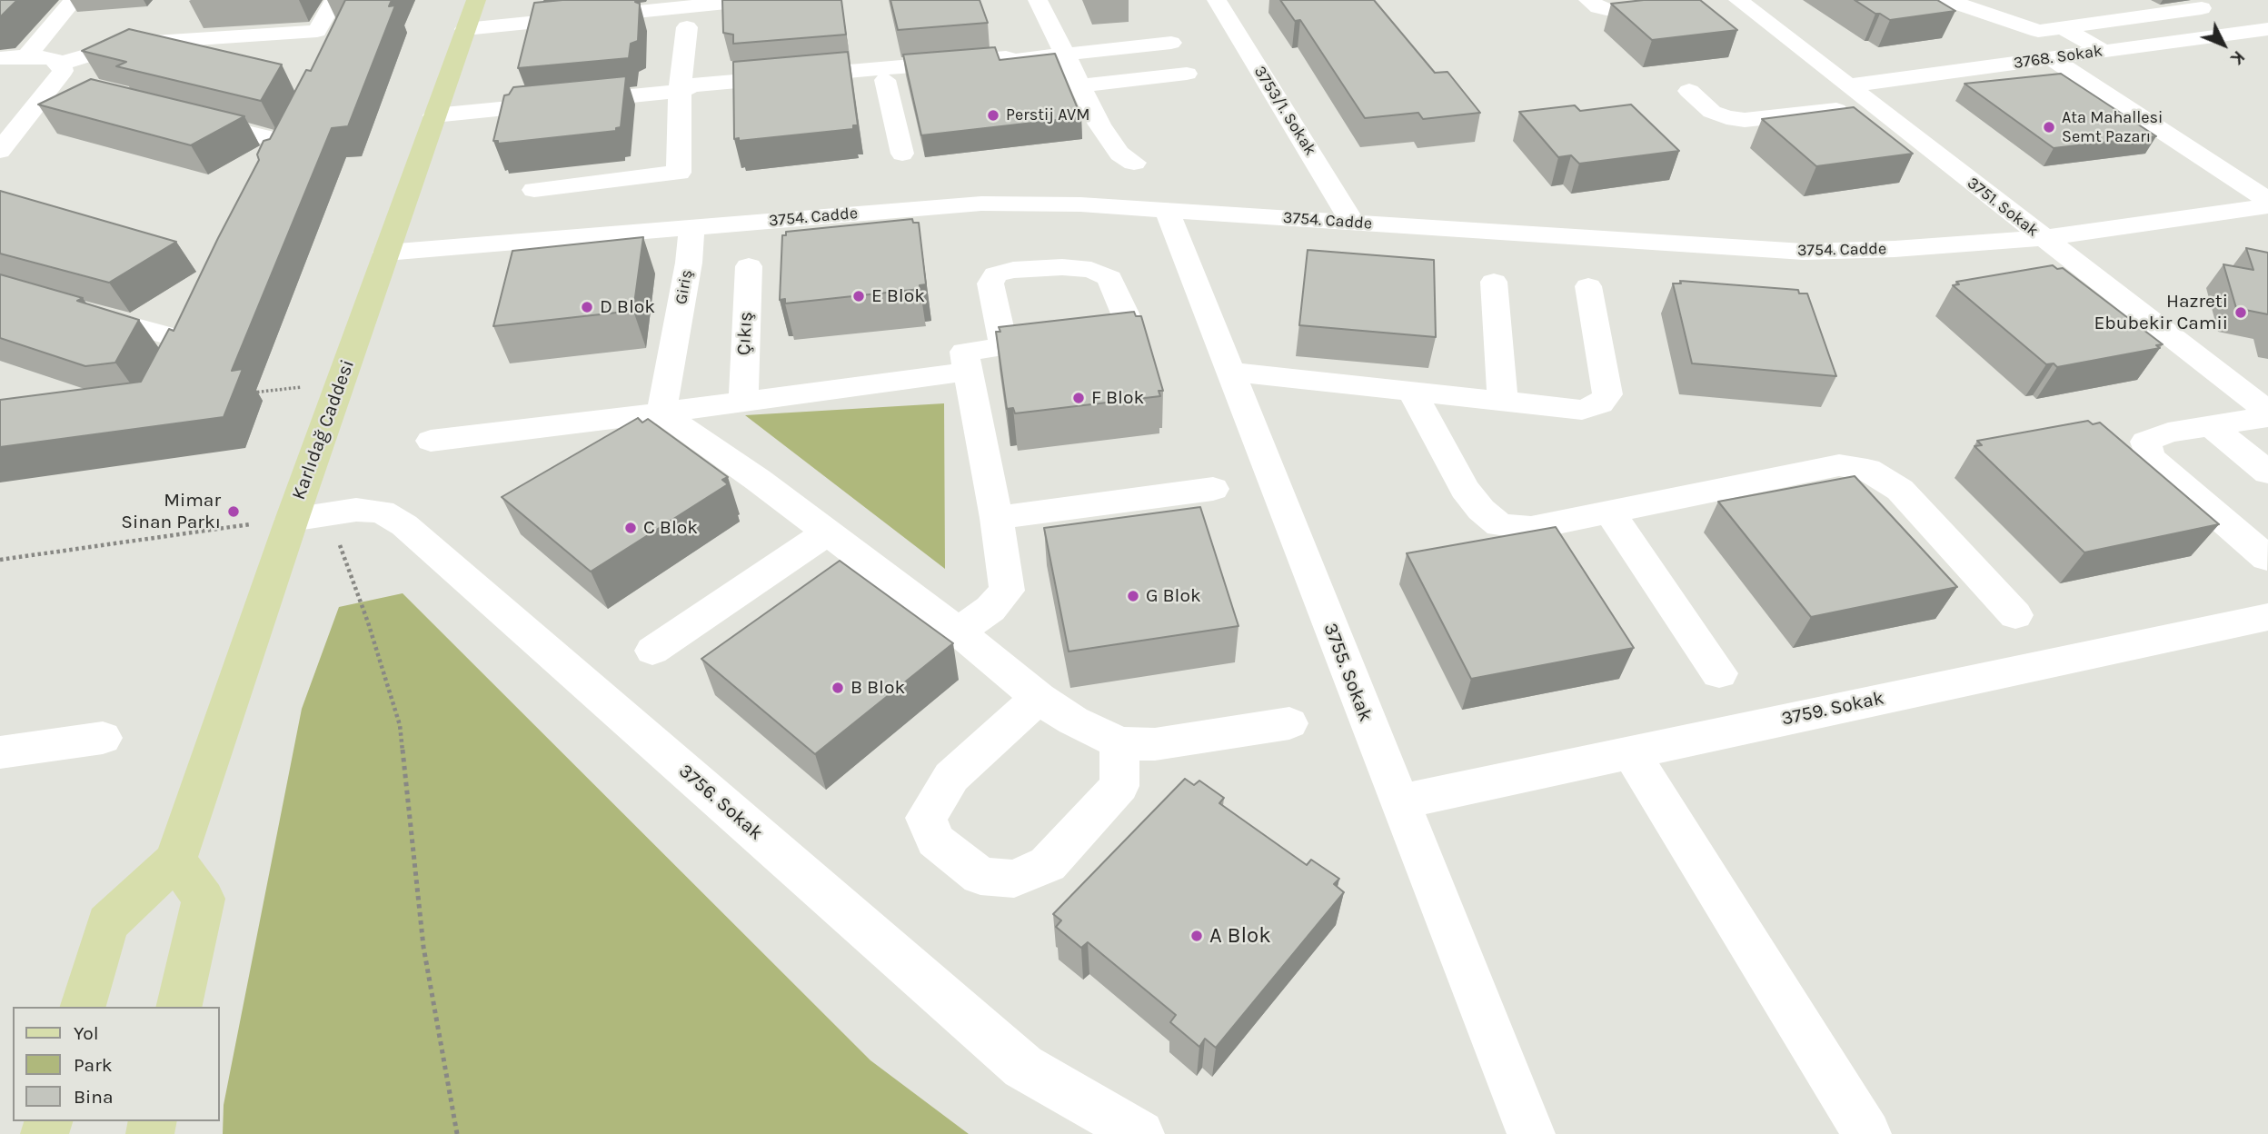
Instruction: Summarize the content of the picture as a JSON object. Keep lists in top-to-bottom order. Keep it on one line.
{"streets":{"main road":["Karlıdağ Caddesi"],"street":["3768. Sokak","3753/1. Sokak","3751. Sokak","3754. Cadde","Giriş","Çıkış","3755. Sokak","3759. Sokak","3756. Sokak"]},"crossings":[["3768. Sokak","3751. Sokak"],["3753/1. Sokak","3754. Cadde"],["3751. Sokak","3754. Cadde"],["3754. Cadde","Giriş"],["3754. Cadde","Karlıdağ Caddesi"],["3754. Cadde","3755. Sokak"],["Karlıdağ Caddesi","3756. Sokak"],["3755. Sokak","3759. Sokak"]],"places":["Perstij AVM","Ata Mahallesi Semt Pazarı","E Blok","D Blok","Hazreti Ebubekir Camii","F Blok","Mimar Sinan Parkı","C Blok","G Blok","B Blok","A Blok"],"legend":["Yol","Park","Bina"],"north":"bottom right"}
